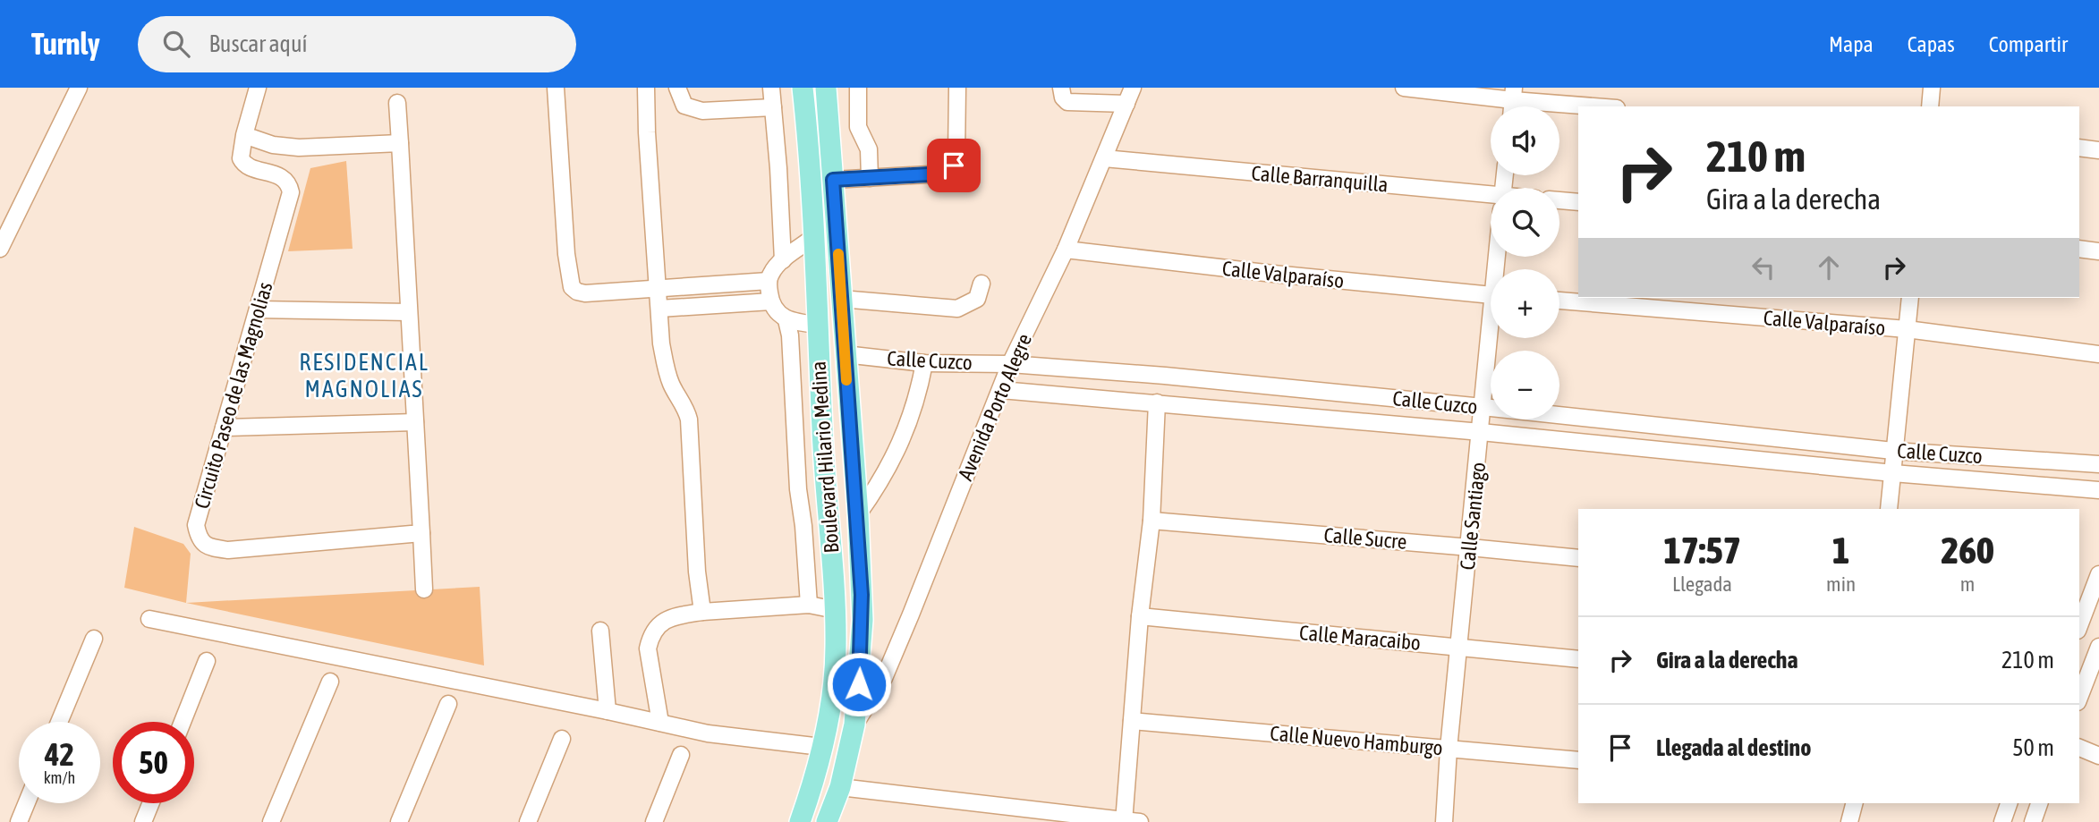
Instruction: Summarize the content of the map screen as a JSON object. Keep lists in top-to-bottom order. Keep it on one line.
{"streets":{"main road":["Boulevard Hilario Medina"],"street":["Calle Barranquilla","Calle Valparaíso","Calle Cuzco","Circuito Paseo de las Magnolias","Avenida Porto Alegre","Calle Santiago","Calle Sucre","Calle Maracaibo","Calle Nuevo Hamburgo"]},"crossings":[["Calle Barranquilla","Avenida Porto Alegre"],["Calle Valparaíso","Avenida Porto Alegre"],["Calle Cuzco","Avenida Porto Alegre"],["Calle Cuzco","Boulevard Hilario Medina"],["Calle Cuzco","Calle Santiago"],["Avenida Porto Alegre","Boulevard Hilario Medina"],["Calle Santiago","Calle Sucre"],["Calle Santiago","Calle Maracaibo"],["Calle Santiago","Calle Nuevo Hamburgo"]],"districts":["RESIDENCIAL MAGNOLIAS"],"page":{"header":"Turnly","search":"Buscar aquí","nav":["Mapa","Capas","Compartir"],"map_buttons":["+","−"],"turn":["210 m","Gira a la derecha"],"eta":["17:57","Llegada","1","min","260","m"],"list":[{"name":"Gira a la derecha","value":"210 m"},{"name":"Llegada al destino","value":"50 m"}],"speed":"42 km/h","limit":"50"}}
